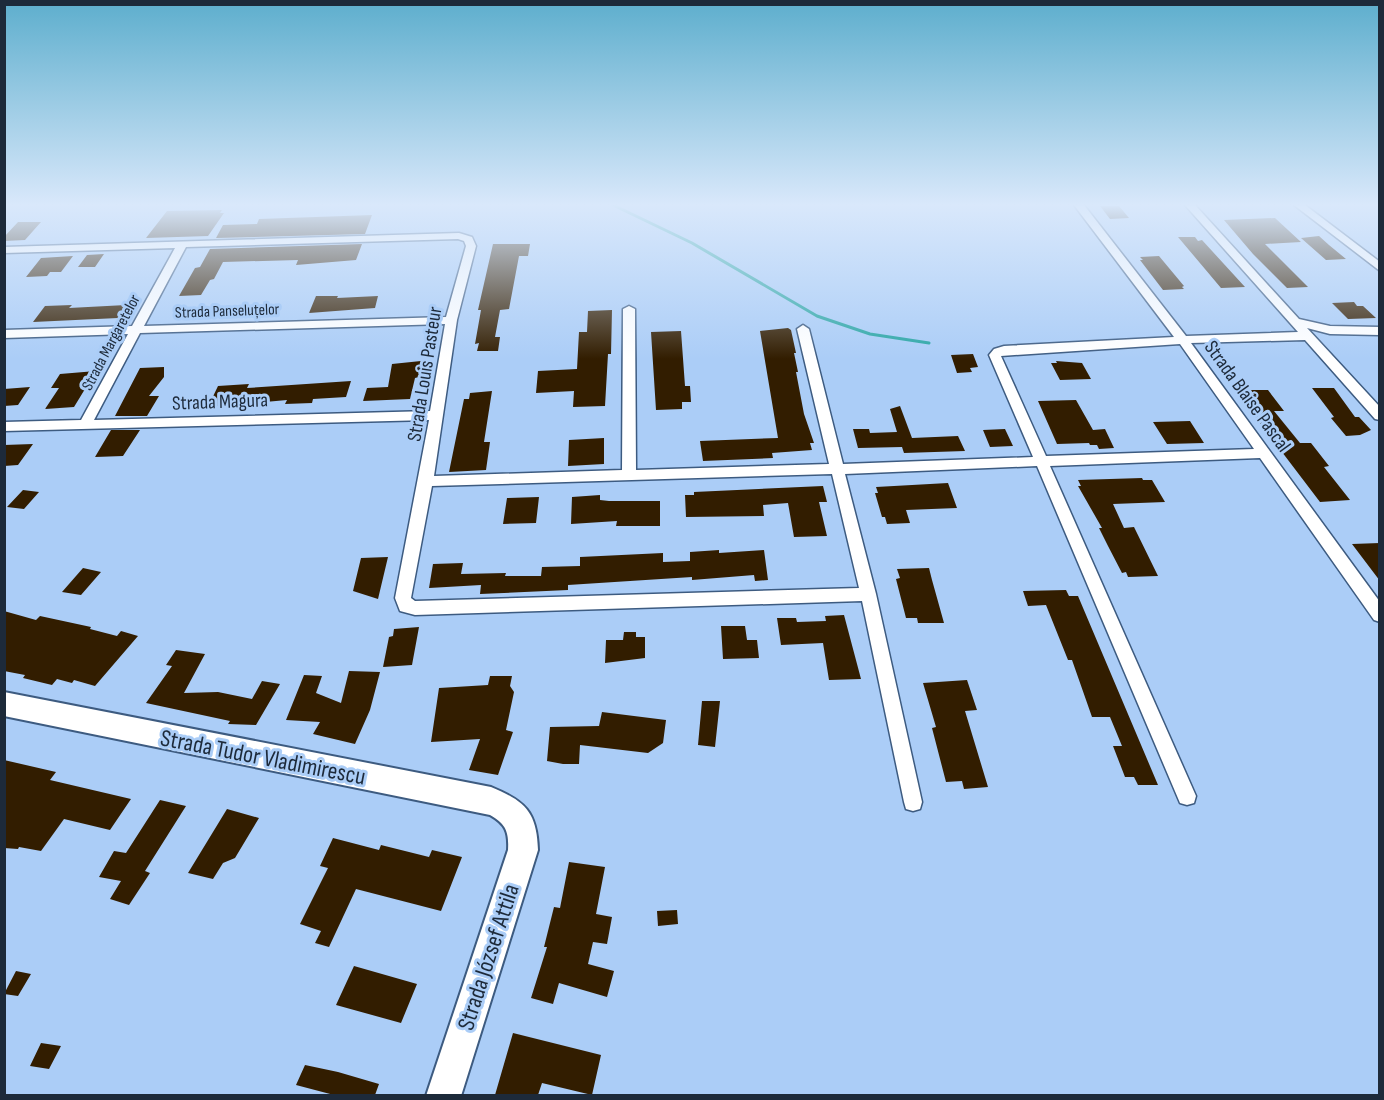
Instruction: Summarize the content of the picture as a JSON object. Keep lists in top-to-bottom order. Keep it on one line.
{"streets":{"street":["Strada Panseluțelor","Strada Margaretelor","Strada Louis Pasteur","Strada Blaise Pascal","Strada Magura","Strada Tudor Vladimirescu","Strada József Attila"]},"crossings":[["Strada Panseluțelor","Strada Margaretelor"],["Strada Panseluțelor","Strada Louis Pasteur"],["Strada Margaretelor","Strada Magura"],["Strada Louis Pasteur","Strada Magura"],["Strada Tudor Vladimirescu","Strada József Attila"]]}
